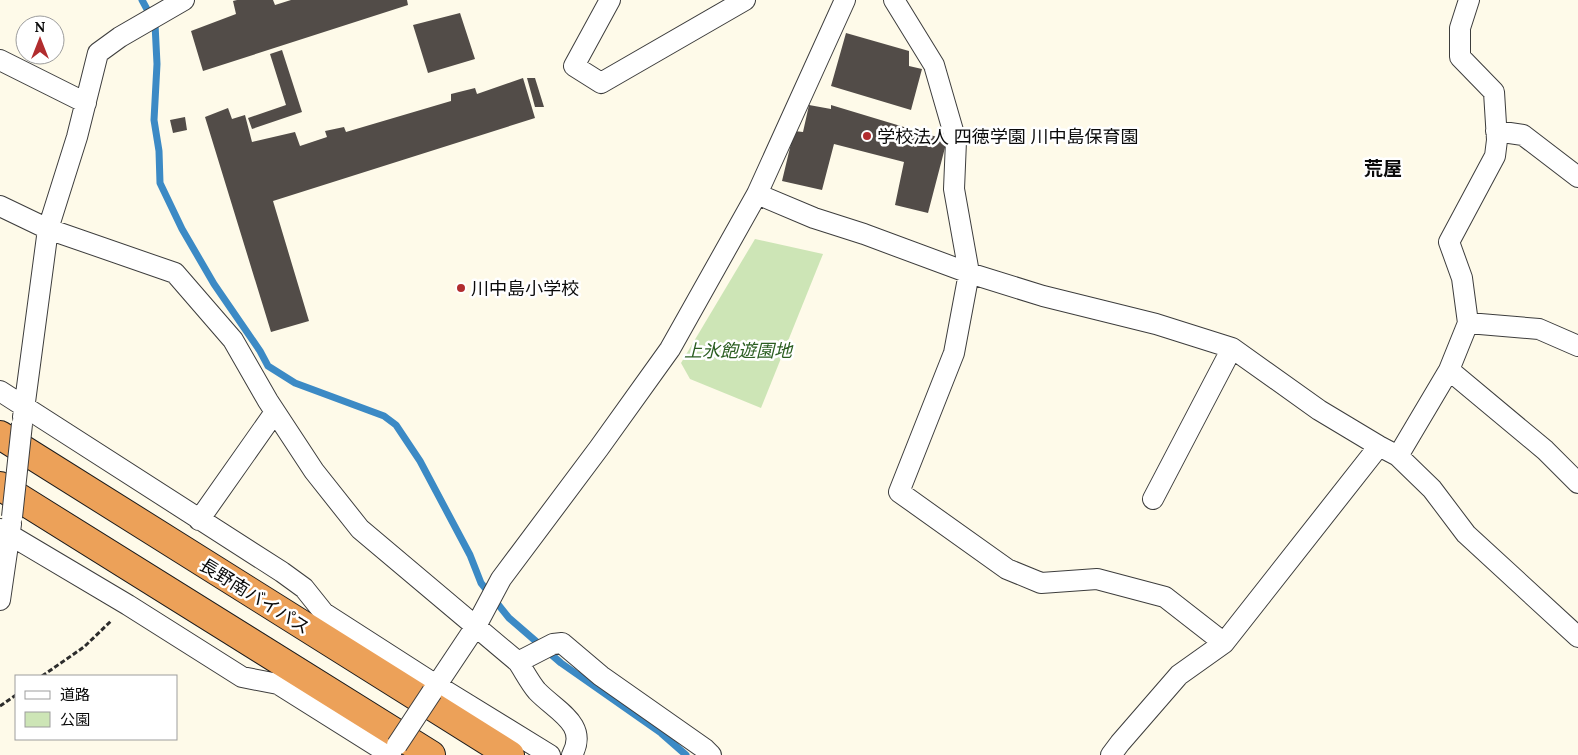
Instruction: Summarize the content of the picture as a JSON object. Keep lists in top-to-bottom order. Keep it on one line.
{"streets":{"highway":["長野南バイパス"]},"districts":["荒屋"],"parks":["上氷飽遊園地"],"places":["学校法人 四徳学園 川中島保育園","川中島小学校"],"legend":["道路","公園"],"north":"top"}
